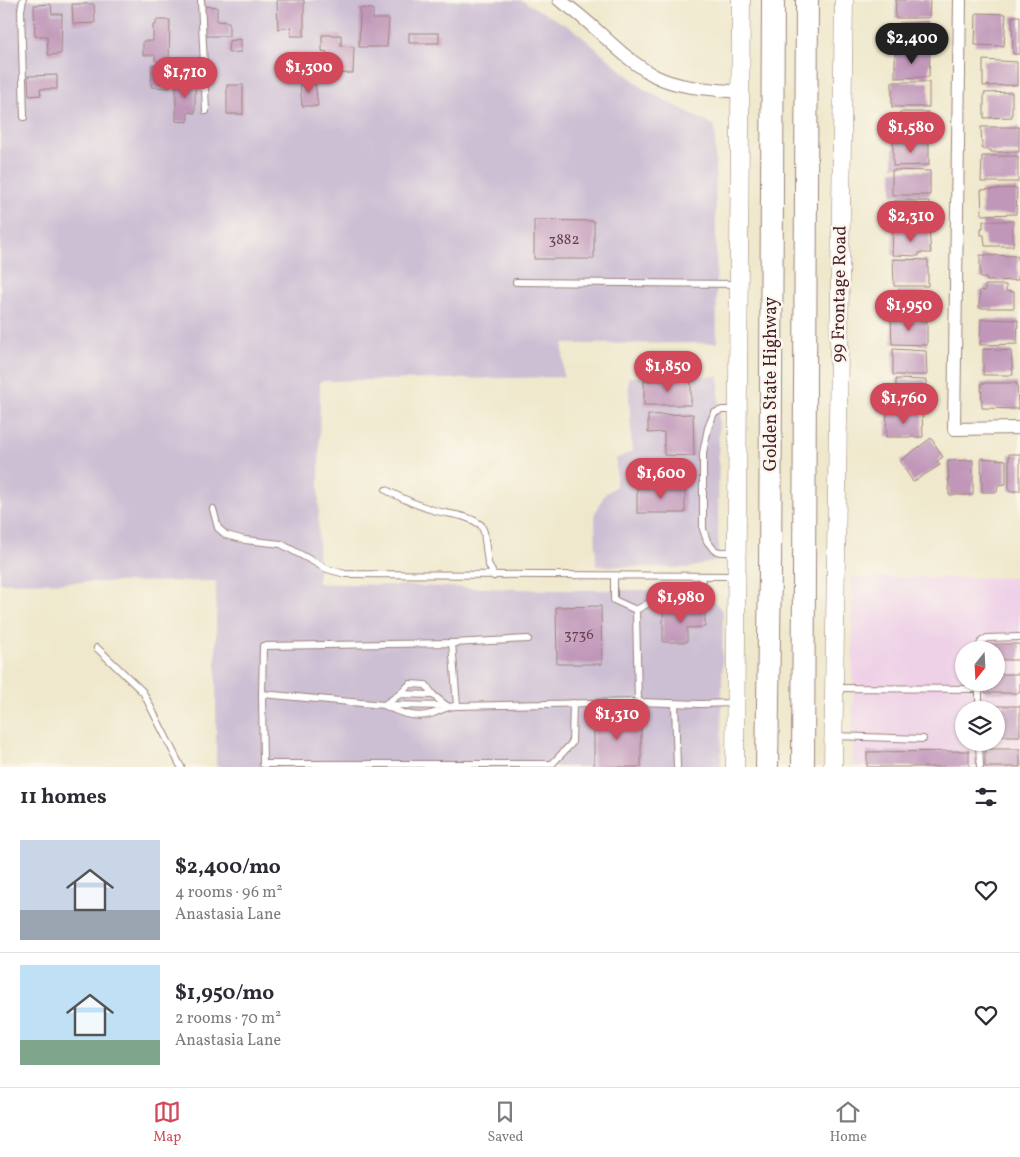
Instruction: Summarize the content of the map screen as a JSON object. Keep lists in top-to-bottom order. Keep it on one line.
{"streets":{"highway":["Golden State Highway"],"street":["99 Frontage Road"]},"house_numbers":["3882","3736"],"north":"bottom","page":{"price":["$2,400","$1,300","$1,710","$1,580","$2,310","$1,950","$1,850","$1,760","$1,600","$1,980","$1,310"],"heading":"11 homes","list":[{"name":"$2,400/mo","note":"4 rooms · 96 m² · Anastasia Lane"},{"name":"$1,950/mo","note":"2 rooms · 70 m² · Anastasia Lane"}],"tabs":["Map","Saved","Home"]}}
